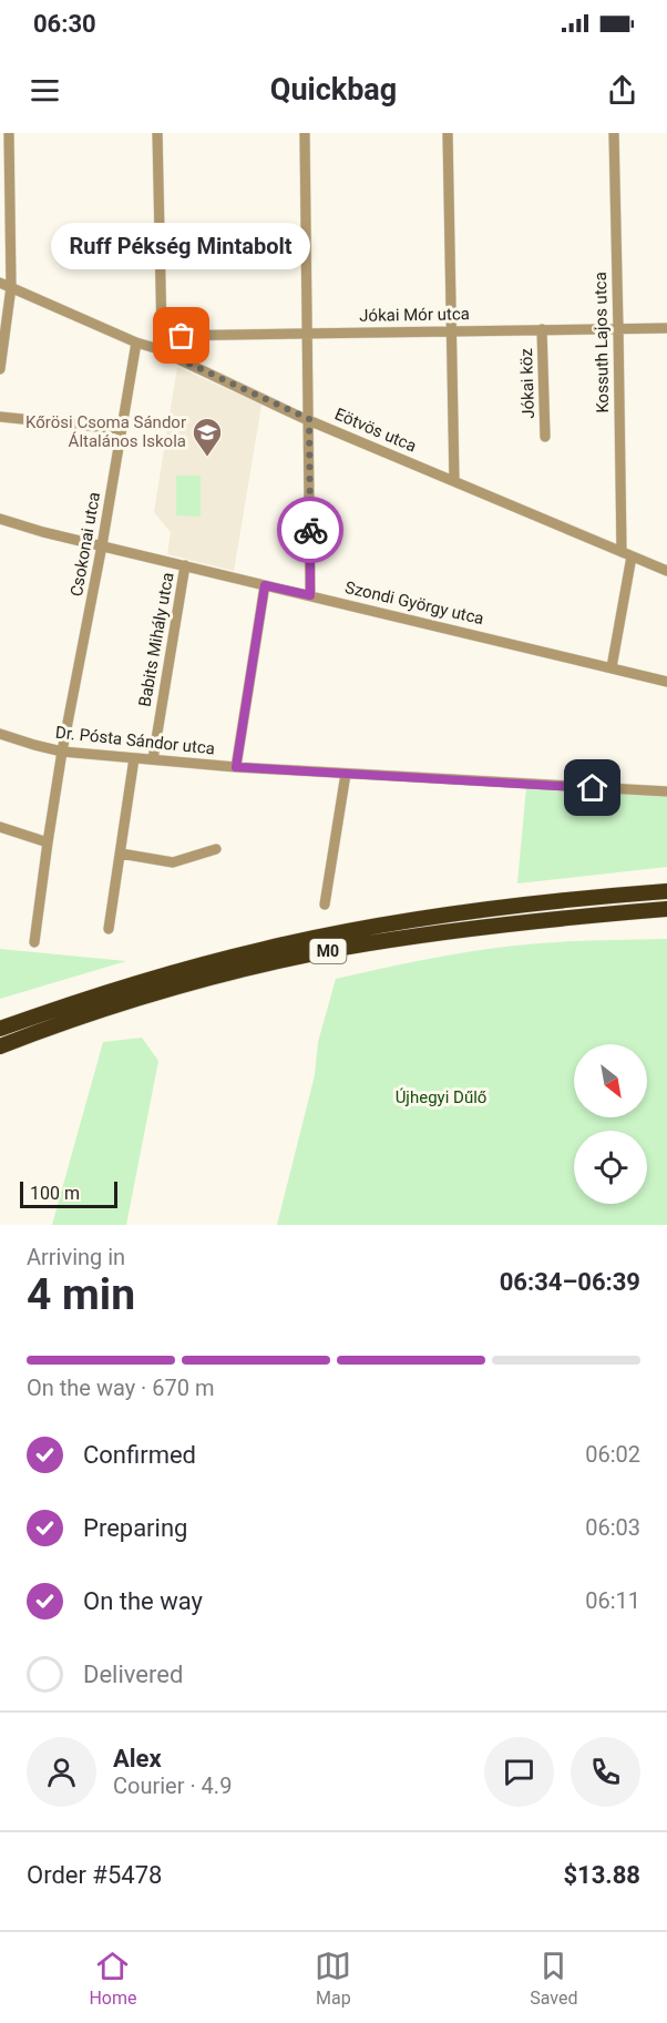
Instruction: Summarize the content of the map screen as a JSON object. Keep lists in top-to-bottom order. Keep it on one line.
{"streets":{"highway":["M0"],"street":["Jókai Mór utca","Kossuth Lajos utca","Jókai köz","Eötvös utca","Csokonai utca","Szondi György utca","Babits Mihály utca","Dr. Pósta Sándor utca"]},"crossings":[["Jókai Mór utca","Kossuth Lajos utca"],["Jókai Mór utca","Jókai köz"],["Kossuth Lajos utca","Eötvös utca"],["Kossuth Lajos utca","Szondi György utca"],["Eötvös utca","Csokonai utca"],["Csokonai utca","Szondi György utca"],["Csokonai utca","Dr. Pósta Sándor utca"],["Szondi György utca","Babits Mihály utca"],["Babits Mihály utca","Dr. Pósta Sándor utca"]],"parks":["Újhegyi Dűlő"],"places":{"other":["Ruff Pékség Mintabolt"],"school or university":["Kőrösi Csoma Sándor Általános Iskola"]},"scale_bar":"100 m","north":"bottom right","page":{"status":"06:30","header":"Quickbag","bubble":"Ruff Pékség Mintabolt","scale":"100 m","heading":["4 min","Arriving in","06:34–06:39"],"panel":["Alex","Courier · 4.9","Order #5478","$13.88"],"bar":"On the way · 670 m","list":[["Confirmed","06:02"],["Preparing","06:03"],["On the way","06:11"],"Delivered"],"tabs":["Home","Map","Saved"]}}
